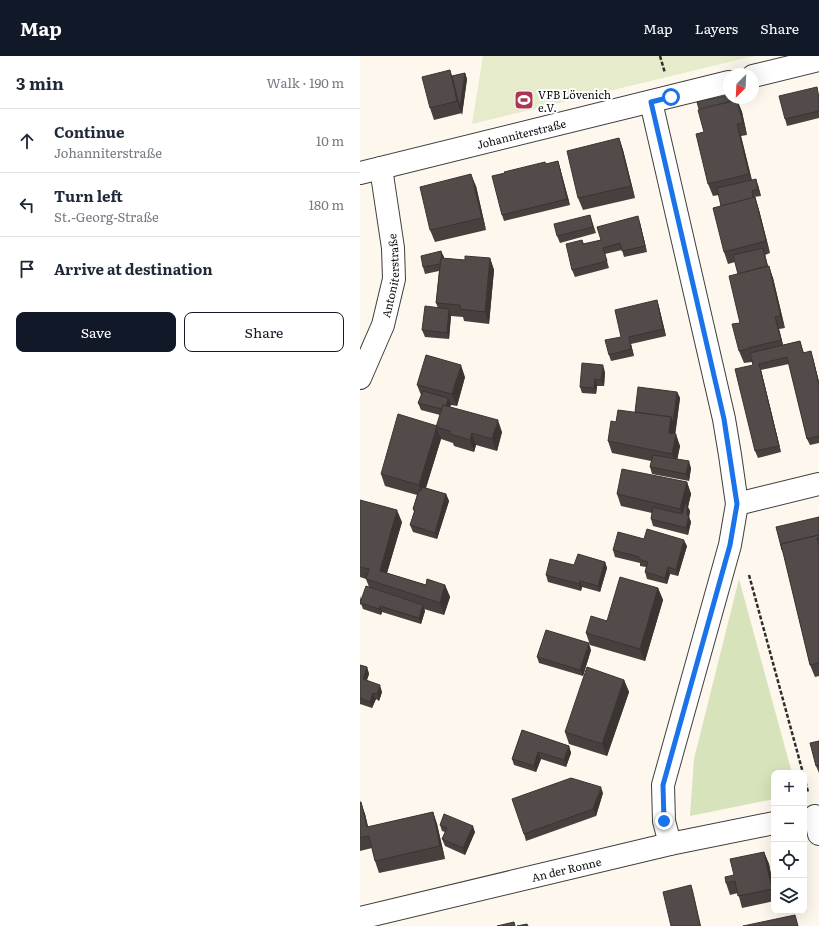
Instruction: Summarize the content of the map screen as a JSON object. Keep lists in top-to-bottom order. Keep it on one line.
{"streets":{"street":["Johanniterstraße","Antoniterstraße","An der Ronne"]},"crossings":[["Johanniterstraße","Antoniterstraße"]],"places":{"sports":["VFB Lövenich e.V."]},"north":"bottom left","page":{"header":"Map","nav":["Map","Layers","Share"],"heading":["3 min","Walk · 190 m"],"list":[["Continue","Johanniterstraße","10 m"],["Turn left","St.-Georg-Straße","180 m"],"Arrive at destination"],"buttons":["Save","Share"],"map_buttons":["+","−"]}}
